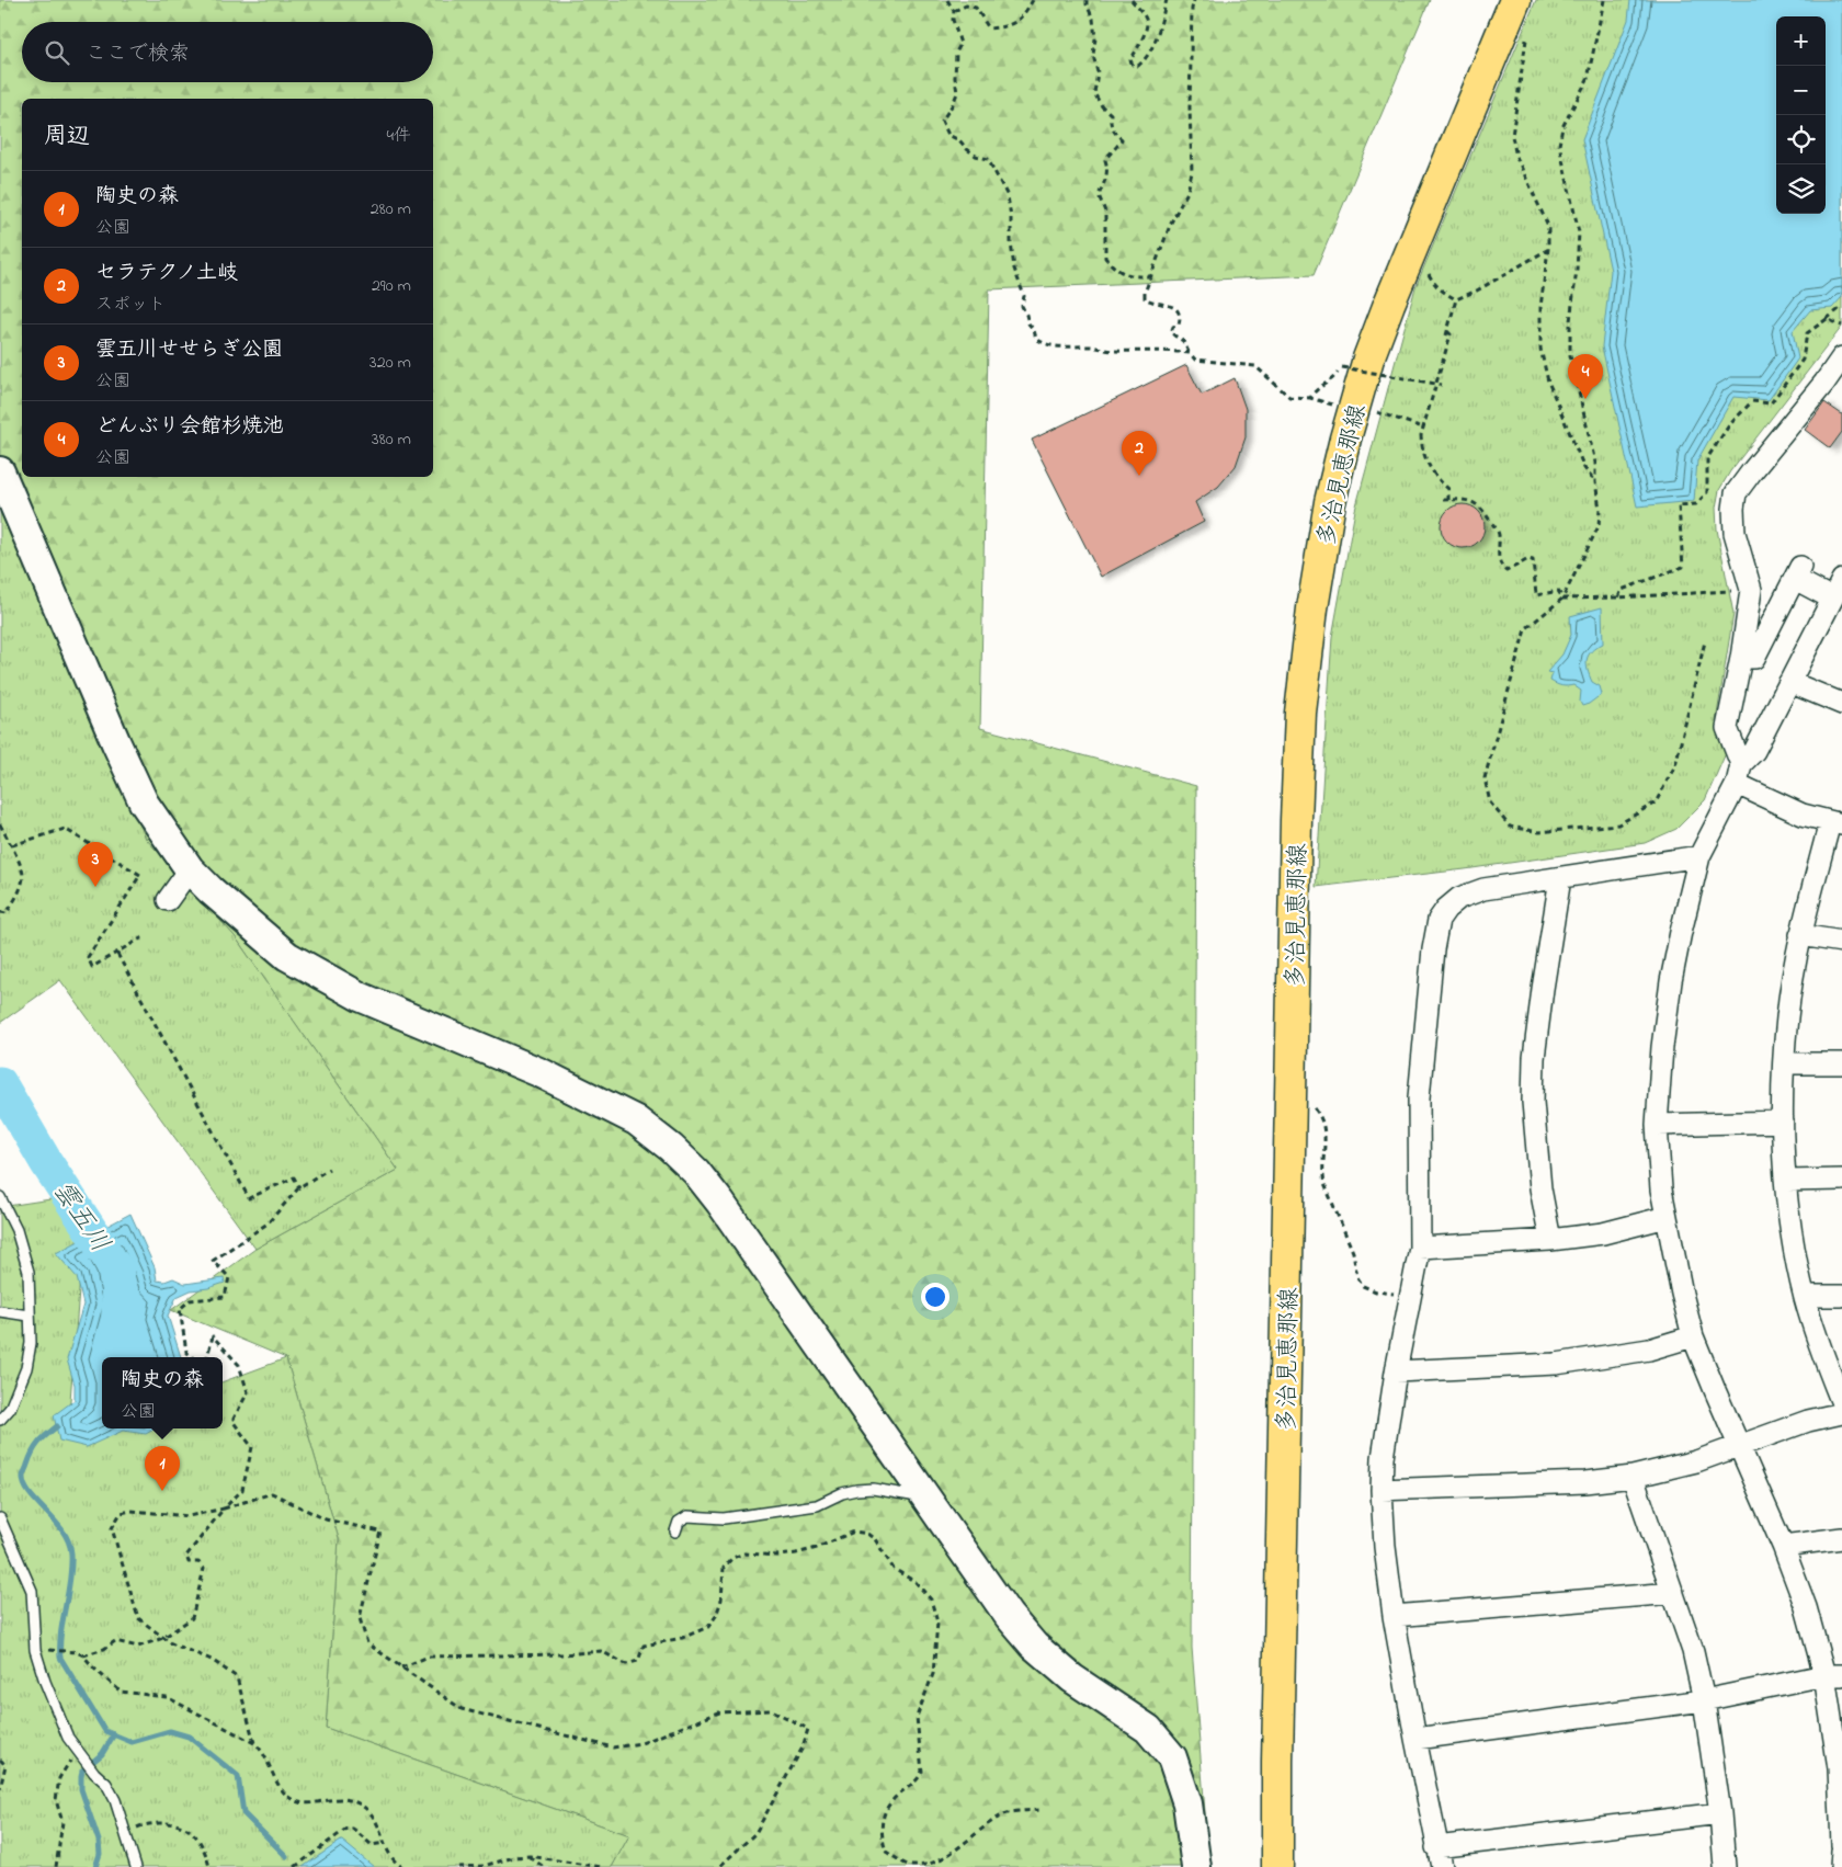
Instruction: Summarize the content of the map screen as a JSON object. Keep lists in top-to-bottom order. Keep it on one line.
{"streets":{"main road":["多治見恵那線"]},"water":["雲五川"],"page":{"map_buttons":["+","−"],"search":"ここで検索","heading":["周辺","4件"],"list":[{"mark":"1","name":"陶史の森","note":"公園","value":"280 m"},{"mark":"2","name":"セラテクノ土岐","note":"スポット","value":"290 m"},{"mark":"3","name":"雲五川せせらぎ公園","note":"公園","value":"320 m"},{"mark":"4","name":"どんぶり会館杉焼池","note":"公園","value":"380 m"}],"pins":["4","2","3","1"],"popup":["陶史の森","公園"]}}
